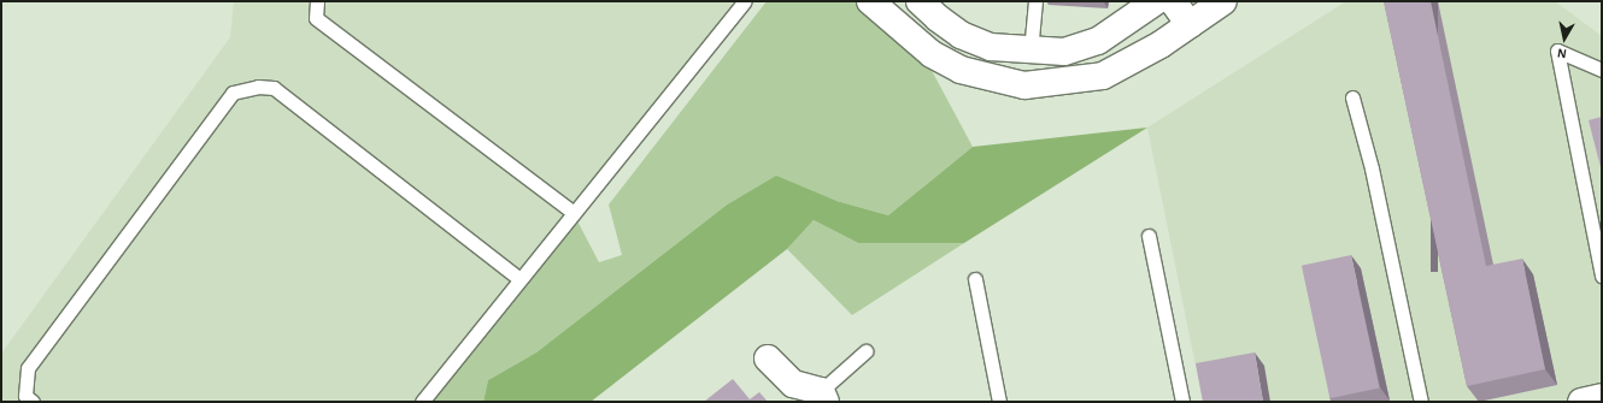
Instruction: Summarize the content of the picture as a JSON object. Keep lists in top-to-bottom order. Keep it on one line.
{"north":"bottom"}
